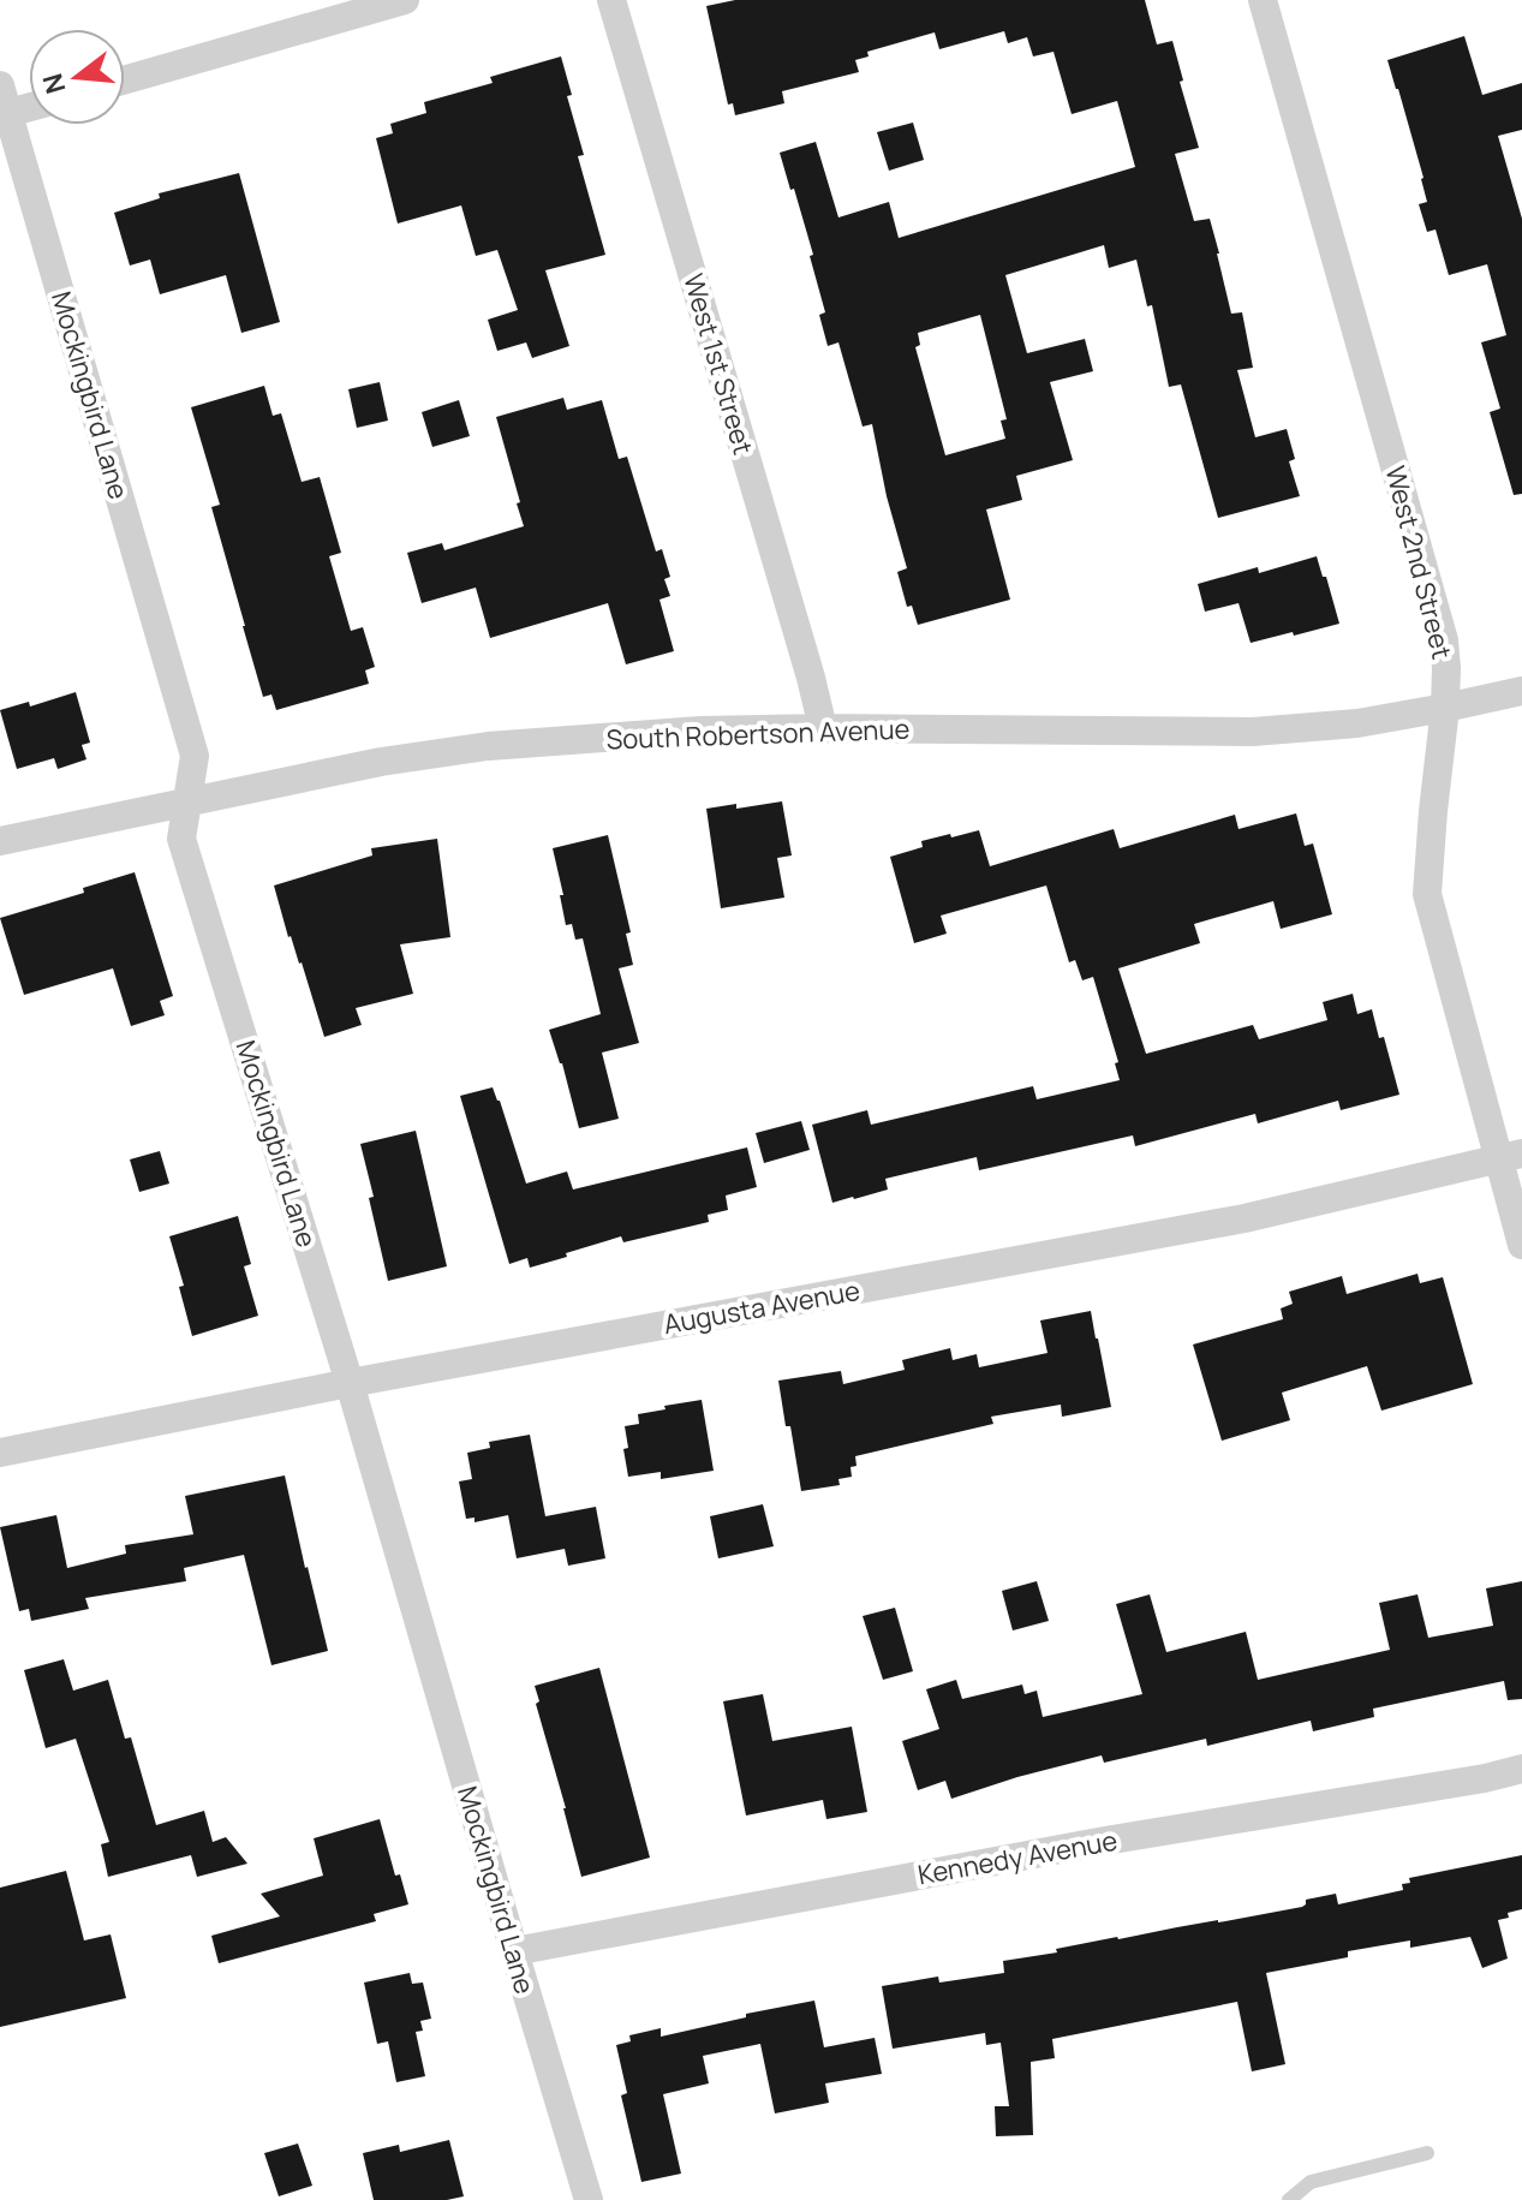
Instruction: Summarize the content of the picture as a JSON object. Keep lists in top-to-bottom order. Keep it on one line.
{"streets":{"street":["West 1st Street","Mockingbird Lane","West 2nd Street","South Robertson Avenue","Augusta Avenue","Kennedy Avenue"]},"crossings":[["West 1st Street","South Robertson Avenue"],["Mockingbird Lane","South Robertson Avenue"],["Mockingbird Lane","Augusta Avenue"],["Mockingbird Lane","Kennedy Avenue"],["West 2nd Street","South Robertson Avenue"],["West 2nd Street","Augusta Avenue"]],"north":"left"}
